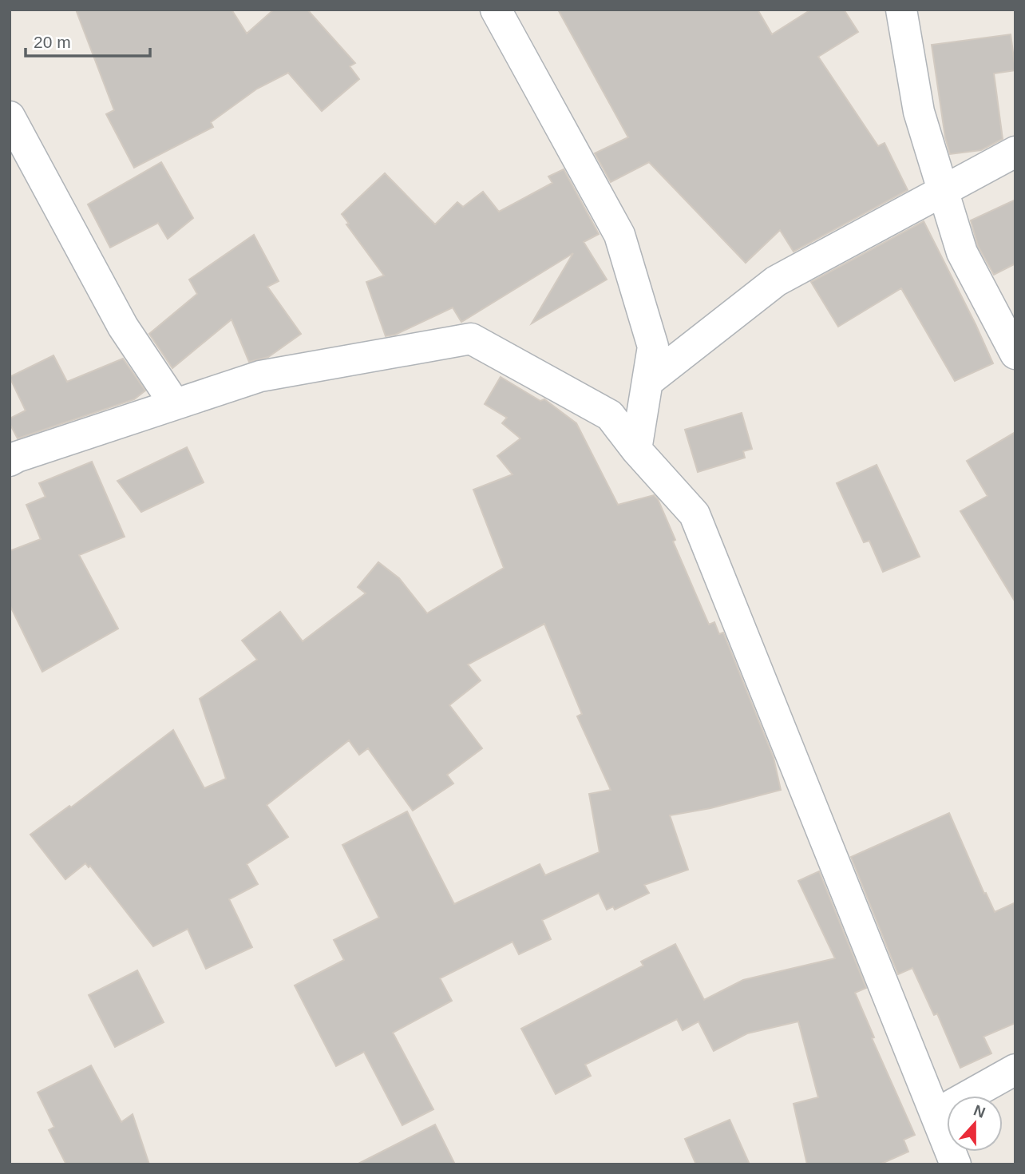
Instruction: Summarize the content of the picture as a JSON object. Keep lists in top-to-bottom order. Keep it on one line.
{"scale_bar":"20 m","north":"top"}
